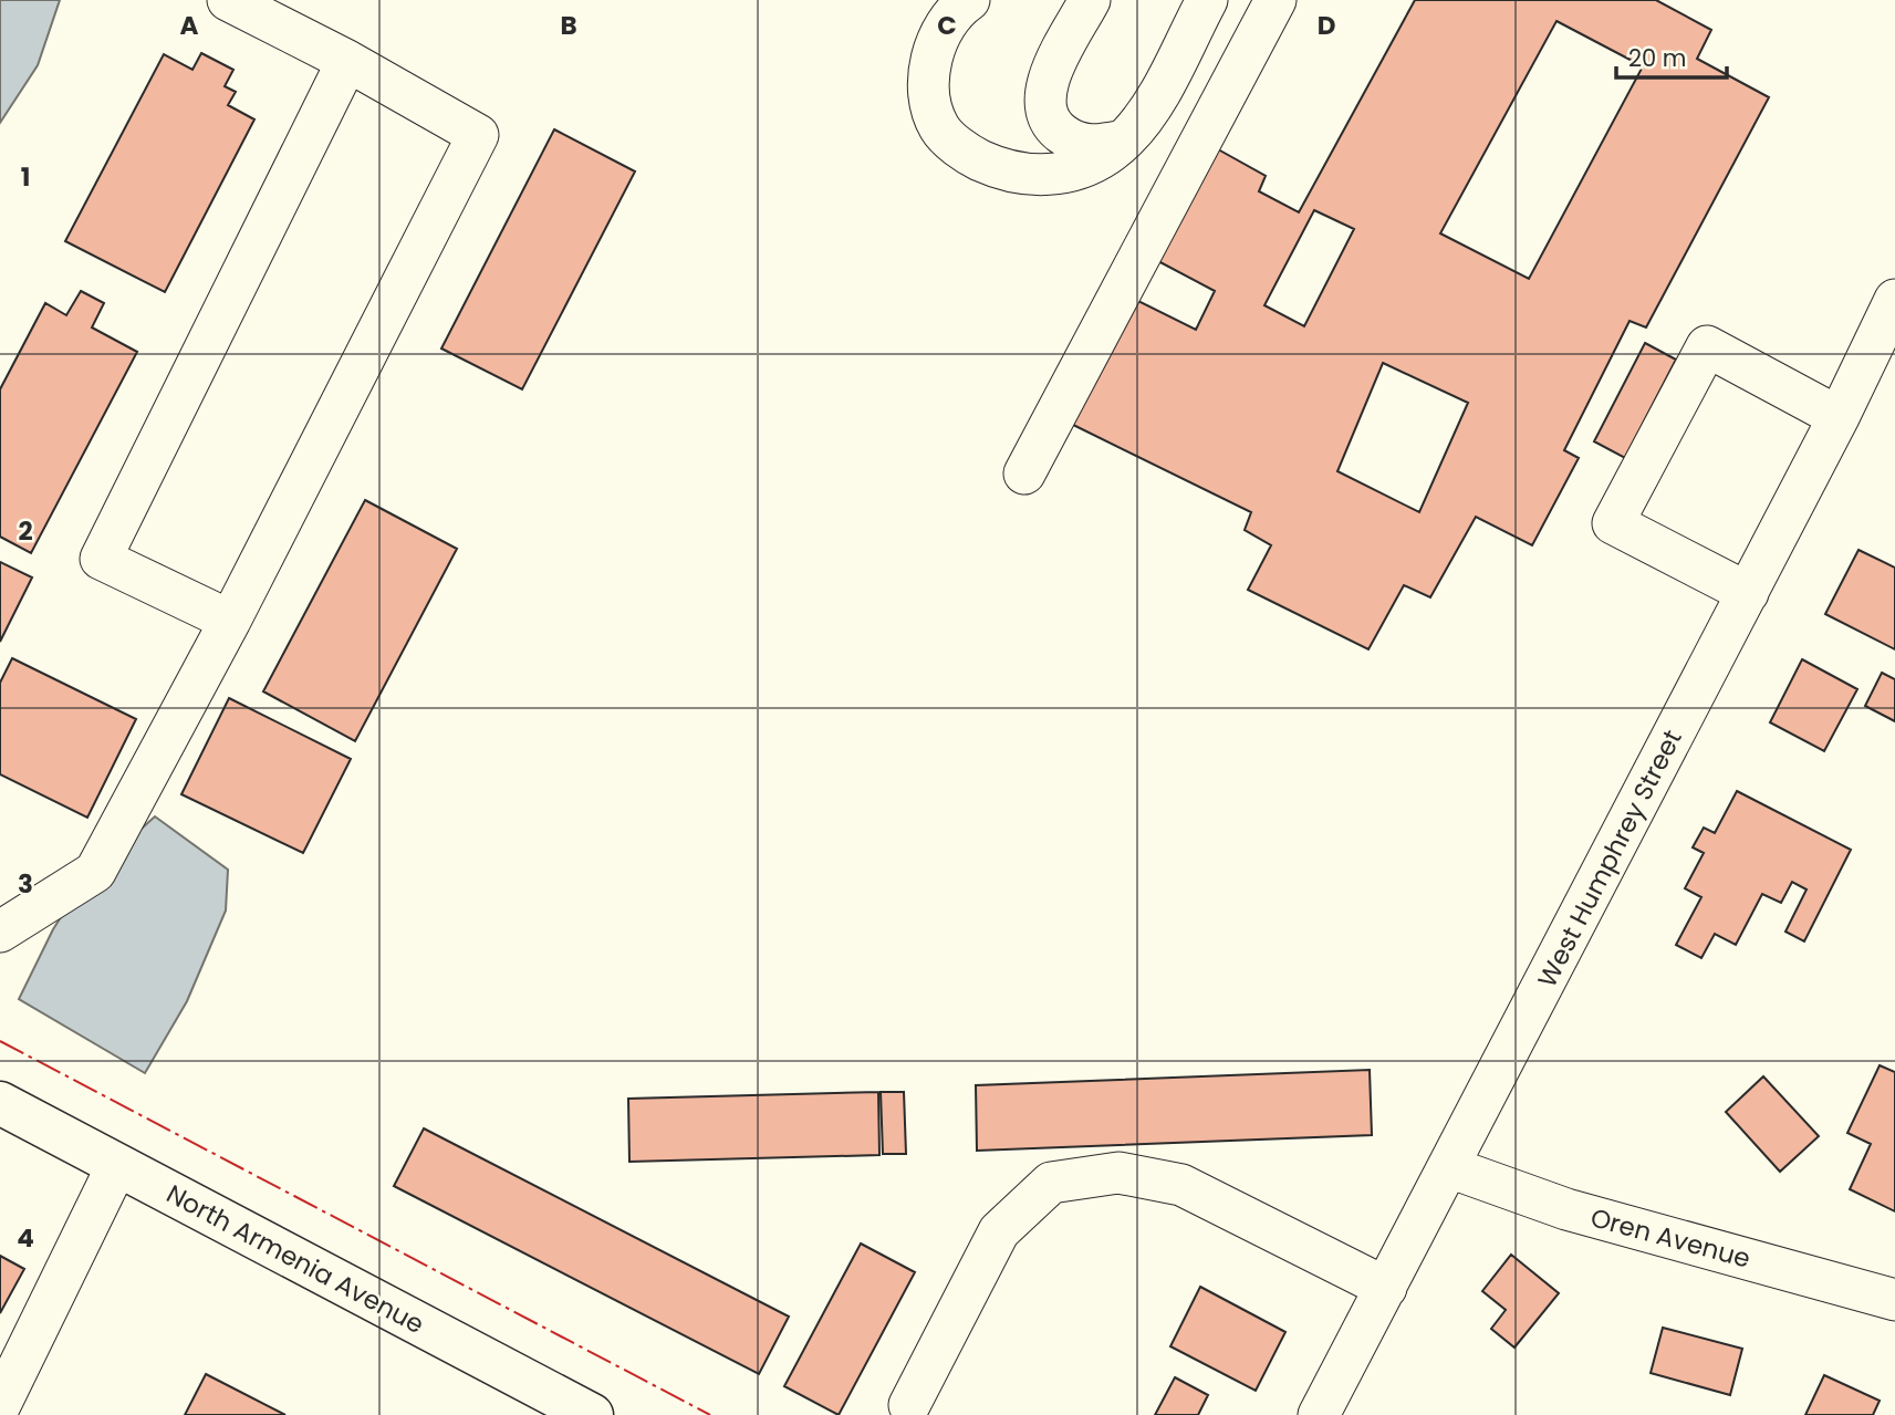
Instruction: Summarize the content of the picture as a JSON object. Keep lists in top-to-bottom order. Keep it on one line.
{"streets":{"main road":["North Armenia Avenue"],"street":["West Humphrey Street","Oren Avenue"]},"crossings":[["West Humphrey Street","Oren Avenue"]],"scale_bar":"20 m","grid":{"columns":["A","B","C","D"],"rows":["1","2","3","4"]}}
